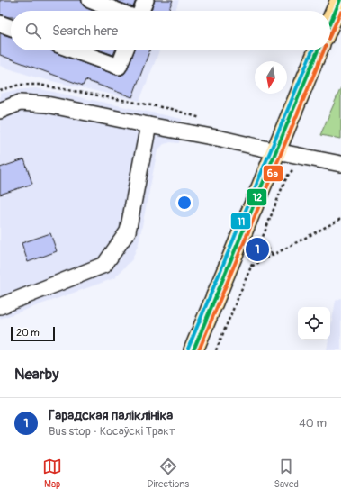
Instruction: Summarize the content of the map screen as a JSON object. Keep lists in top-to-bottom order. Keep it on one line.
{"lines":["transit line 12","transit line 6э","transit line 11"],"scale_bar":"20 m","north":"bottom","page":{"search":"Search here","pins":"1","scale":"20 m","heading":"Nearby","list":[{"mark":"1","name":"Гарадская паліклініка","note":"Bus stop · Косаўскі Тракт","value":"40 m"}],"nav":["Map","Directions","Saved"]}}
